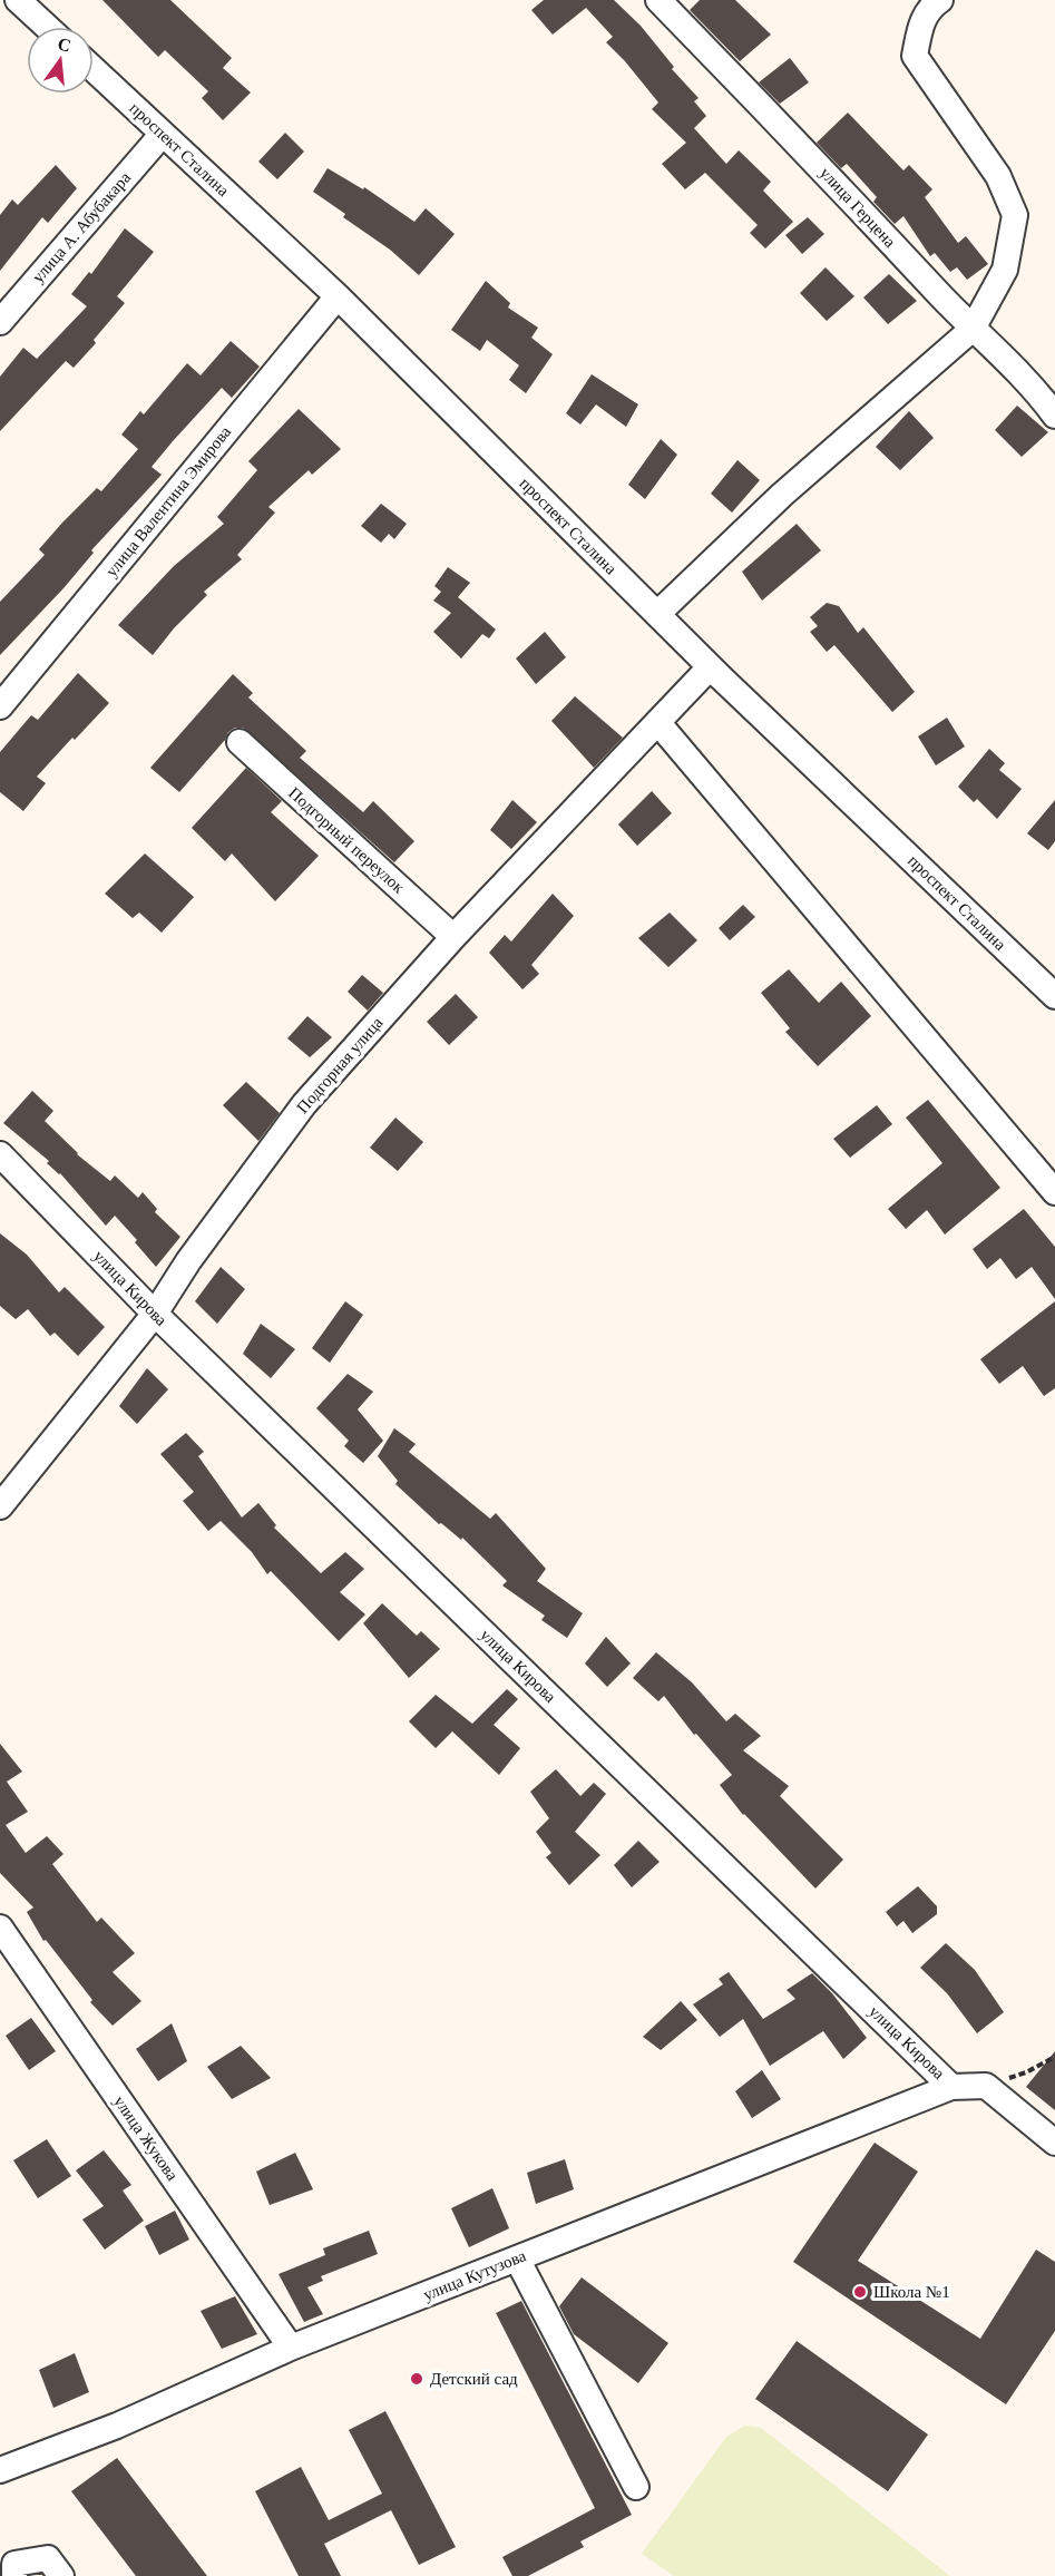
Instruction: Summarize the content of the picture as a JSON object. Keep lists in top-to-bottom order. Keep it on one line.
{"streets":{"street":["проспект Сталина","улица Герцена","улица А. Абубакара","улица Валентина Эмирова","Подгорный переулок","Подгорная улица","улица Кирова","улица Жукова","улица Кутузова"]},"crossings":[["проспект Сталина","улица А. Абубакара"],["проспект Сталина","улица Валентина Эмирова"],["проспект Сталина","Подгорная улица"],["Подгорный переулок","Подгорная улица"],["Подгорная улица","улица Кирова"],["улица Кирова","улица Кутузова"],["улица Жукова","улица Кутузова"]],"places":["Школа №1","Детский сад"],"north":"top"}
